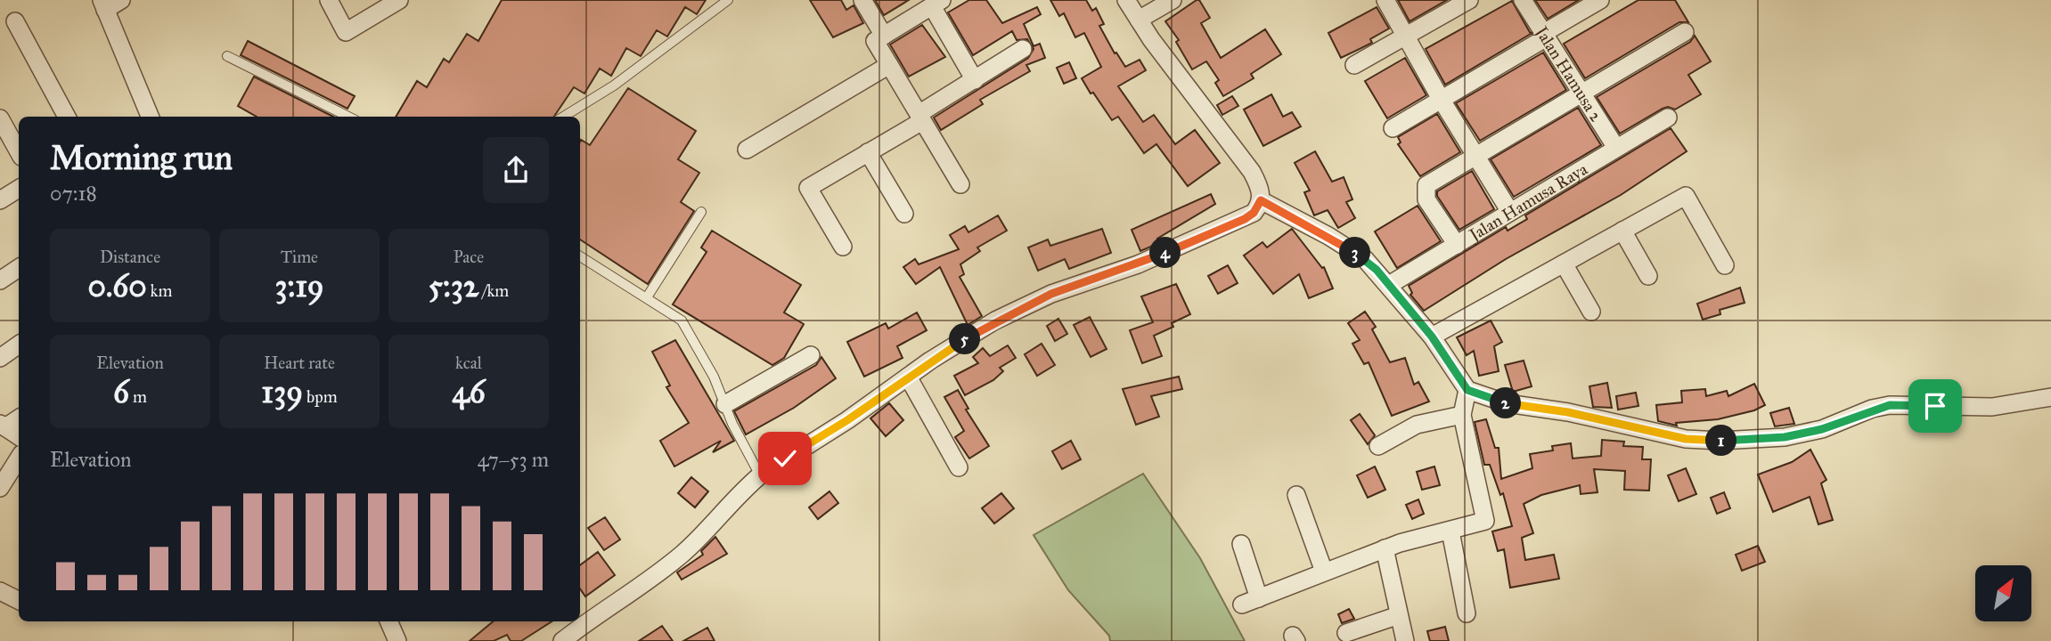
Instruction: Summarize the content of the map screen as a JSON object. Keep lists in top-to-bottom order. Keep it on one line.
{"streets":{"street":["Jalan Hamusa 2","Jalan Hamusa Raya"]},"crossings":[["Jalan Hamusa 2","Jalan Hamusa Raya"]],"north":"top right","page":{"heading":["Morning run","07:18"],"stats":[["Distance","0.60 km"],["Time","3:19"],["Pace","5:32 /km"],["Elevation","6 m"],["Heart rate","139 bpm"],["kcal","46"]],"pins":["3","4","5","2","1"],"chart":["Elevation","47–53 m"]}}
